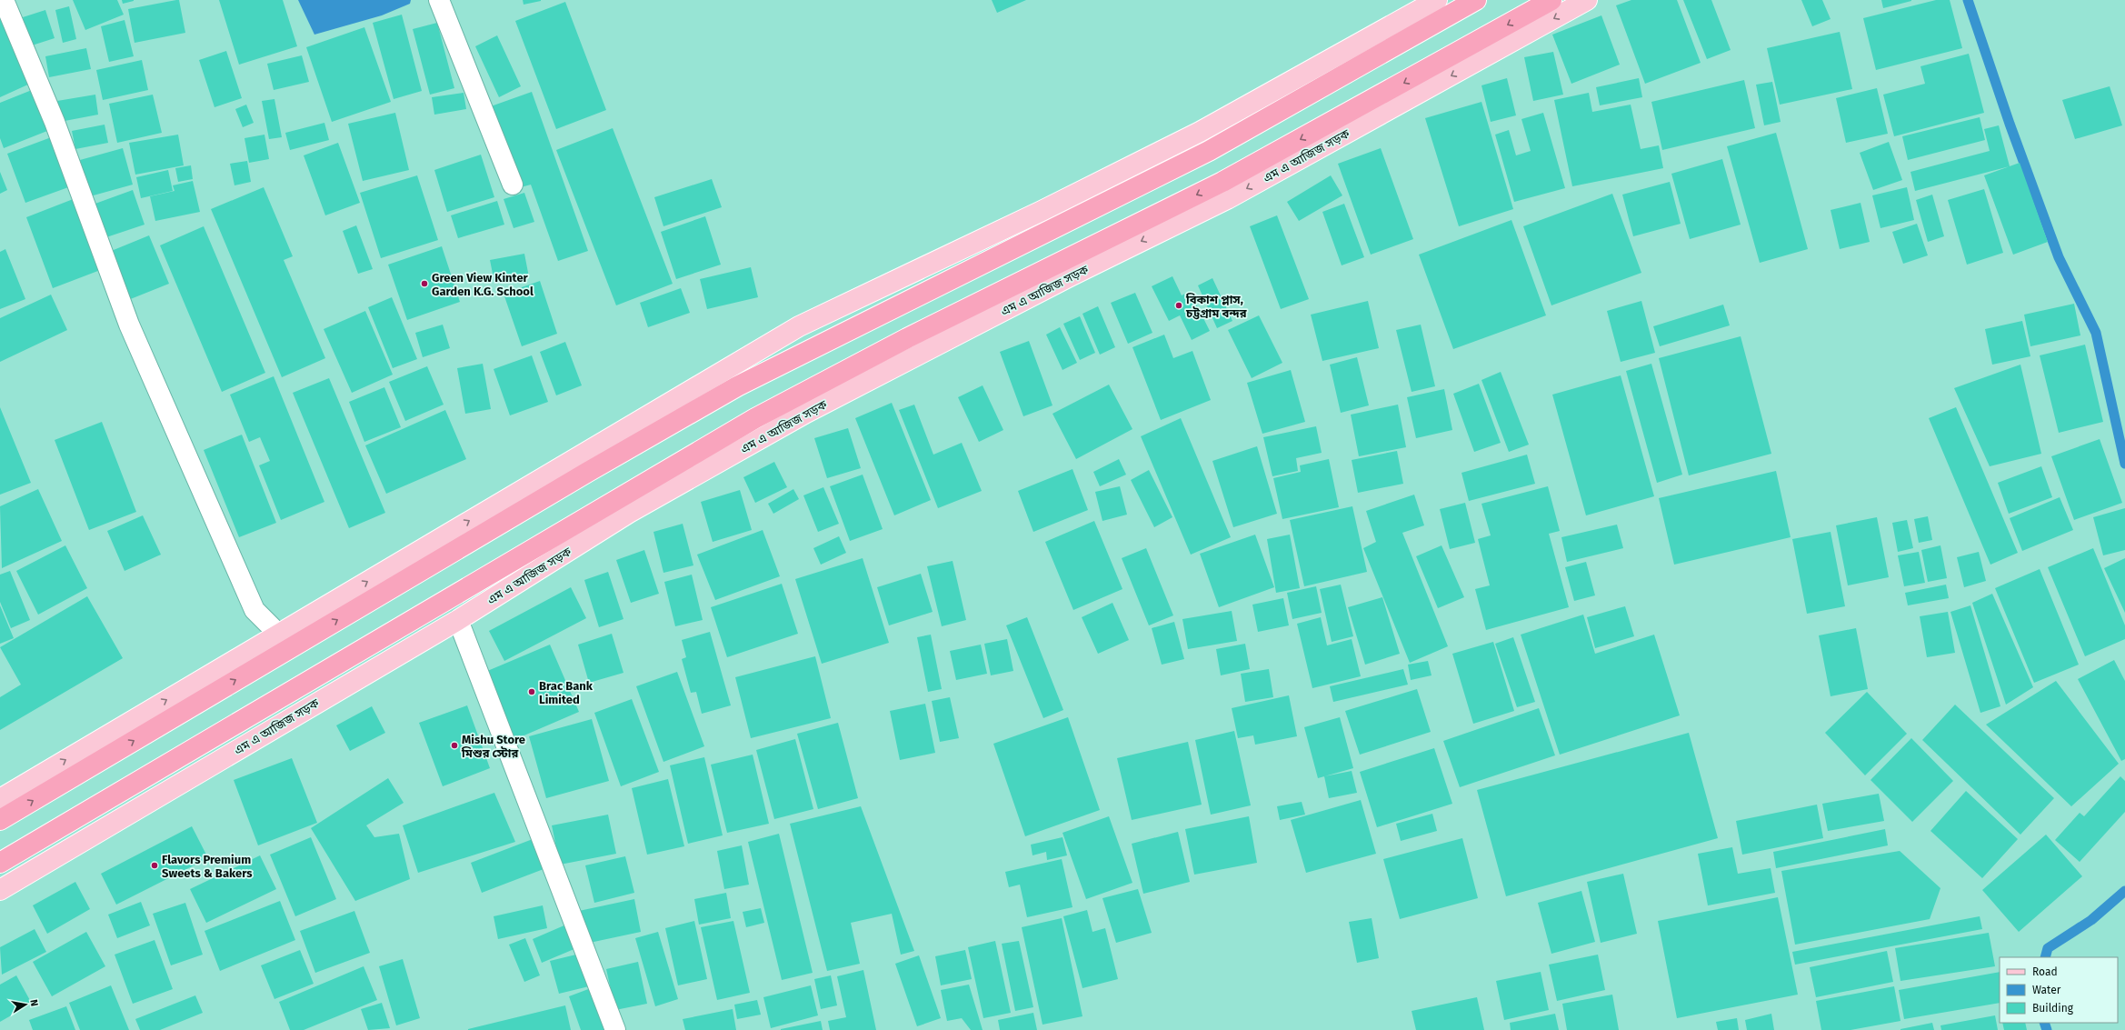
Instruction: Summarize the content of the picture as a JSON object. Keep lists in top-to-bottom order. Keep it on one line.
{"streets":{"main road":["এম এ আজিজ সড়ক"]},"places":["Green View Kinter Garden K.G. School","বিকাশ প্লাস, চট্টগ্রাম বন্দর","Brac Bank Limited","Mishu Store মিশুর স্টোর","Flavors Premium Sweets & Bakers"],"legend":["Road","Water","Building"],"north":"right"}
